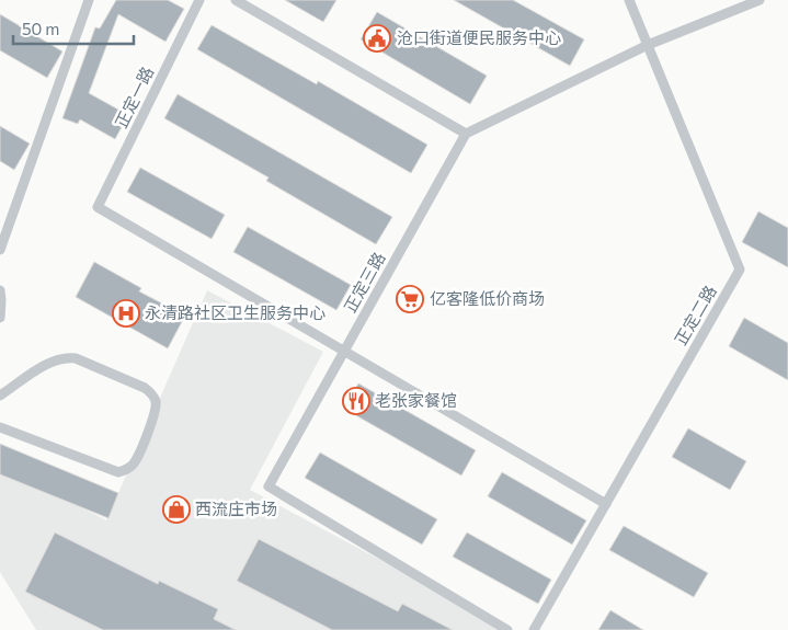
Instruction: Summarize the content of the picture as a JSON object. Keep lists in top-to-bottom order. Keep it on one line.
{"streets":{"lane":["正定一路","正定三路","正定二路"]},"crossings":[["正定一路","正定三路"]],"places":{"public building":["沧口街道便民服务中心"],"supermarket":["亿客隆低价商场"],"hospital":["永清路社区卫生服务中心"],"restaurant":["老张家餐馆"],"shop":["西流庄市场"]},"scale_bar":"50 m"}
